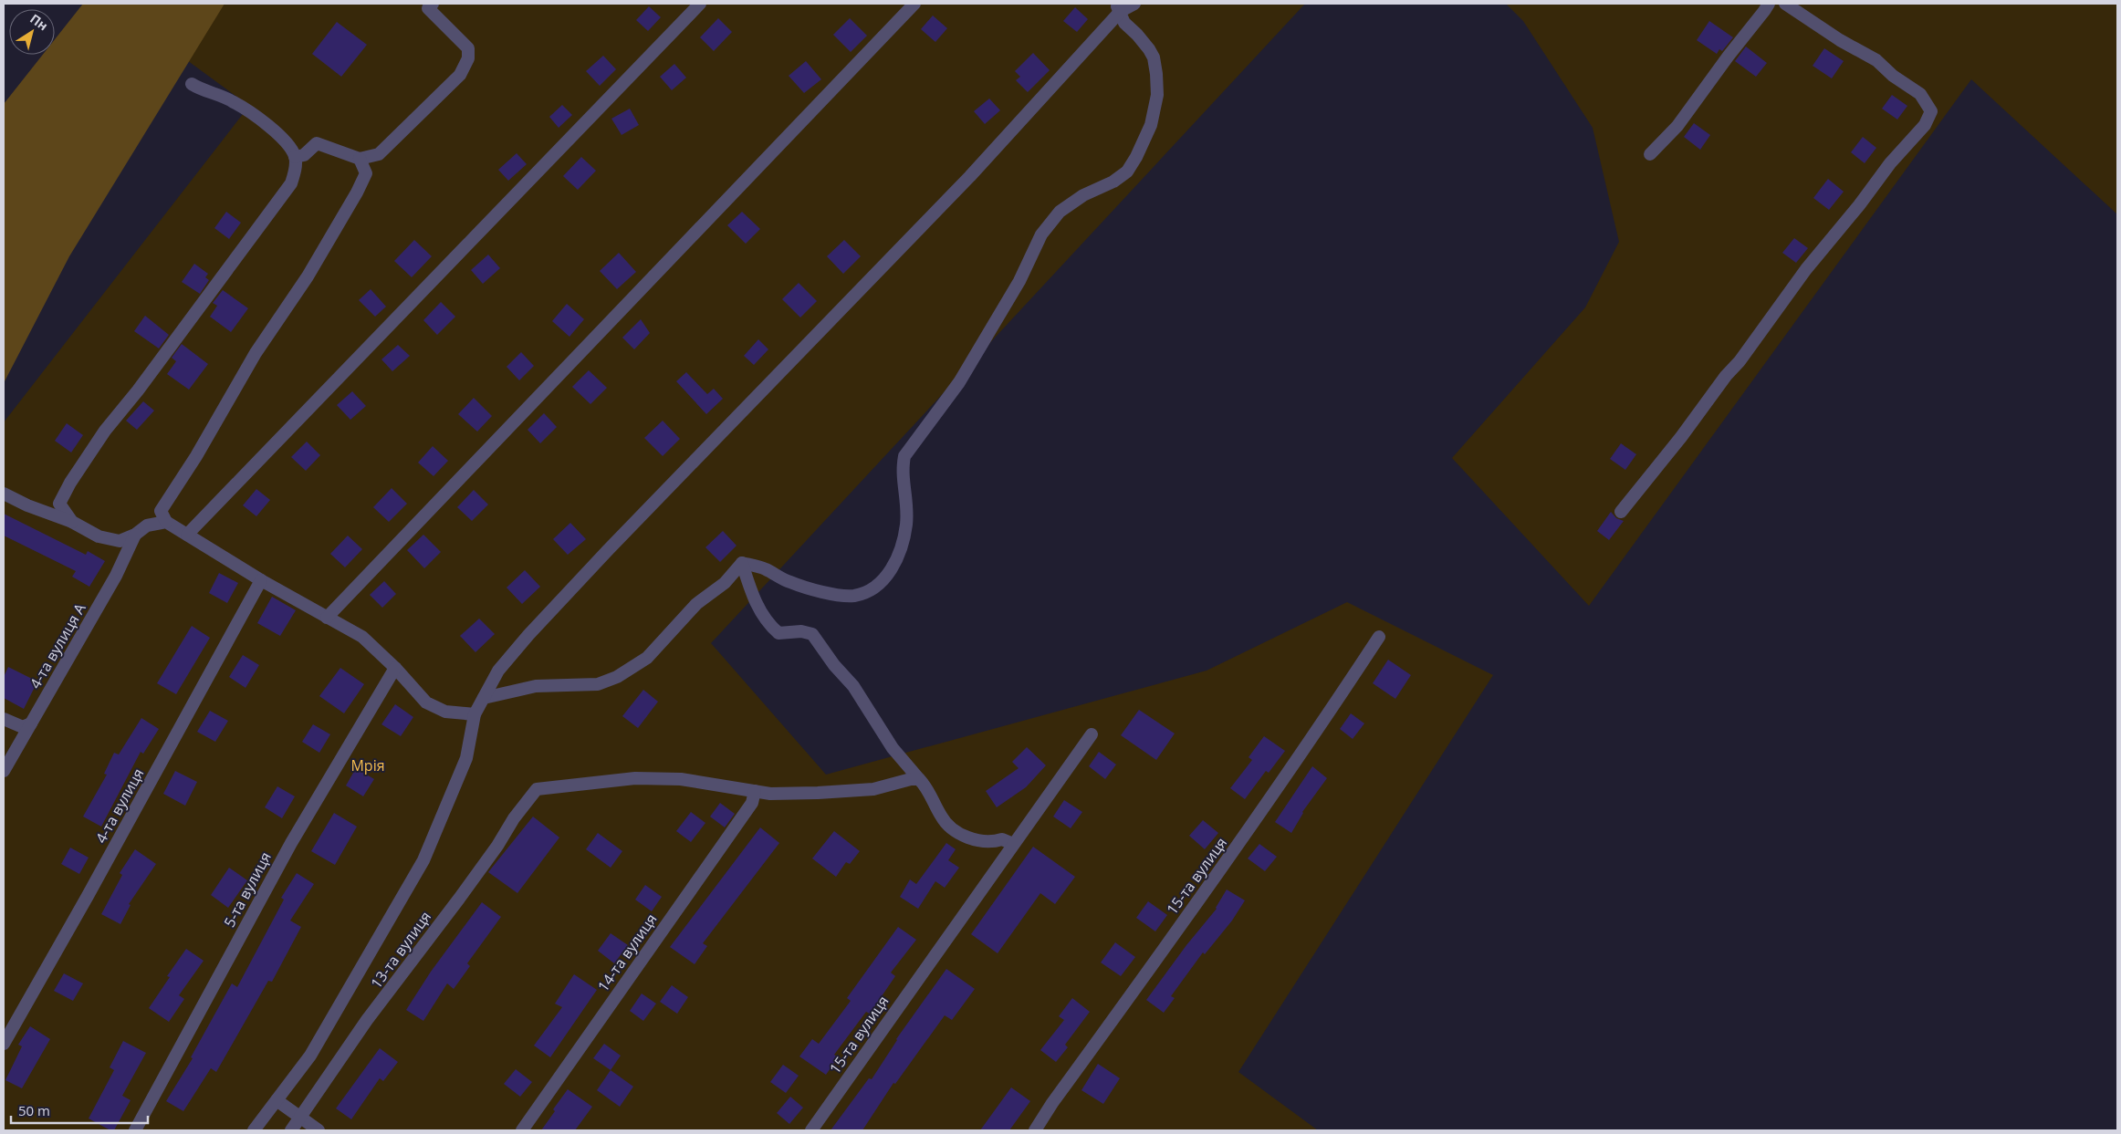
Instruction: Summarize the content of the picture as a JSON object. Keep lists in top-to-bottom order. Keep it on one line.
{"streets":{"street":["4-та вулиця А","4-та вулиця","15-та вулиця","5-та вулиця","13-та вулиця","14-та вулиця"]},"crossings":[["13-та вулиця","14-та вулиця"]],"parks":["Мрія"],"scale_bar":"50 m","north":"top right"}
